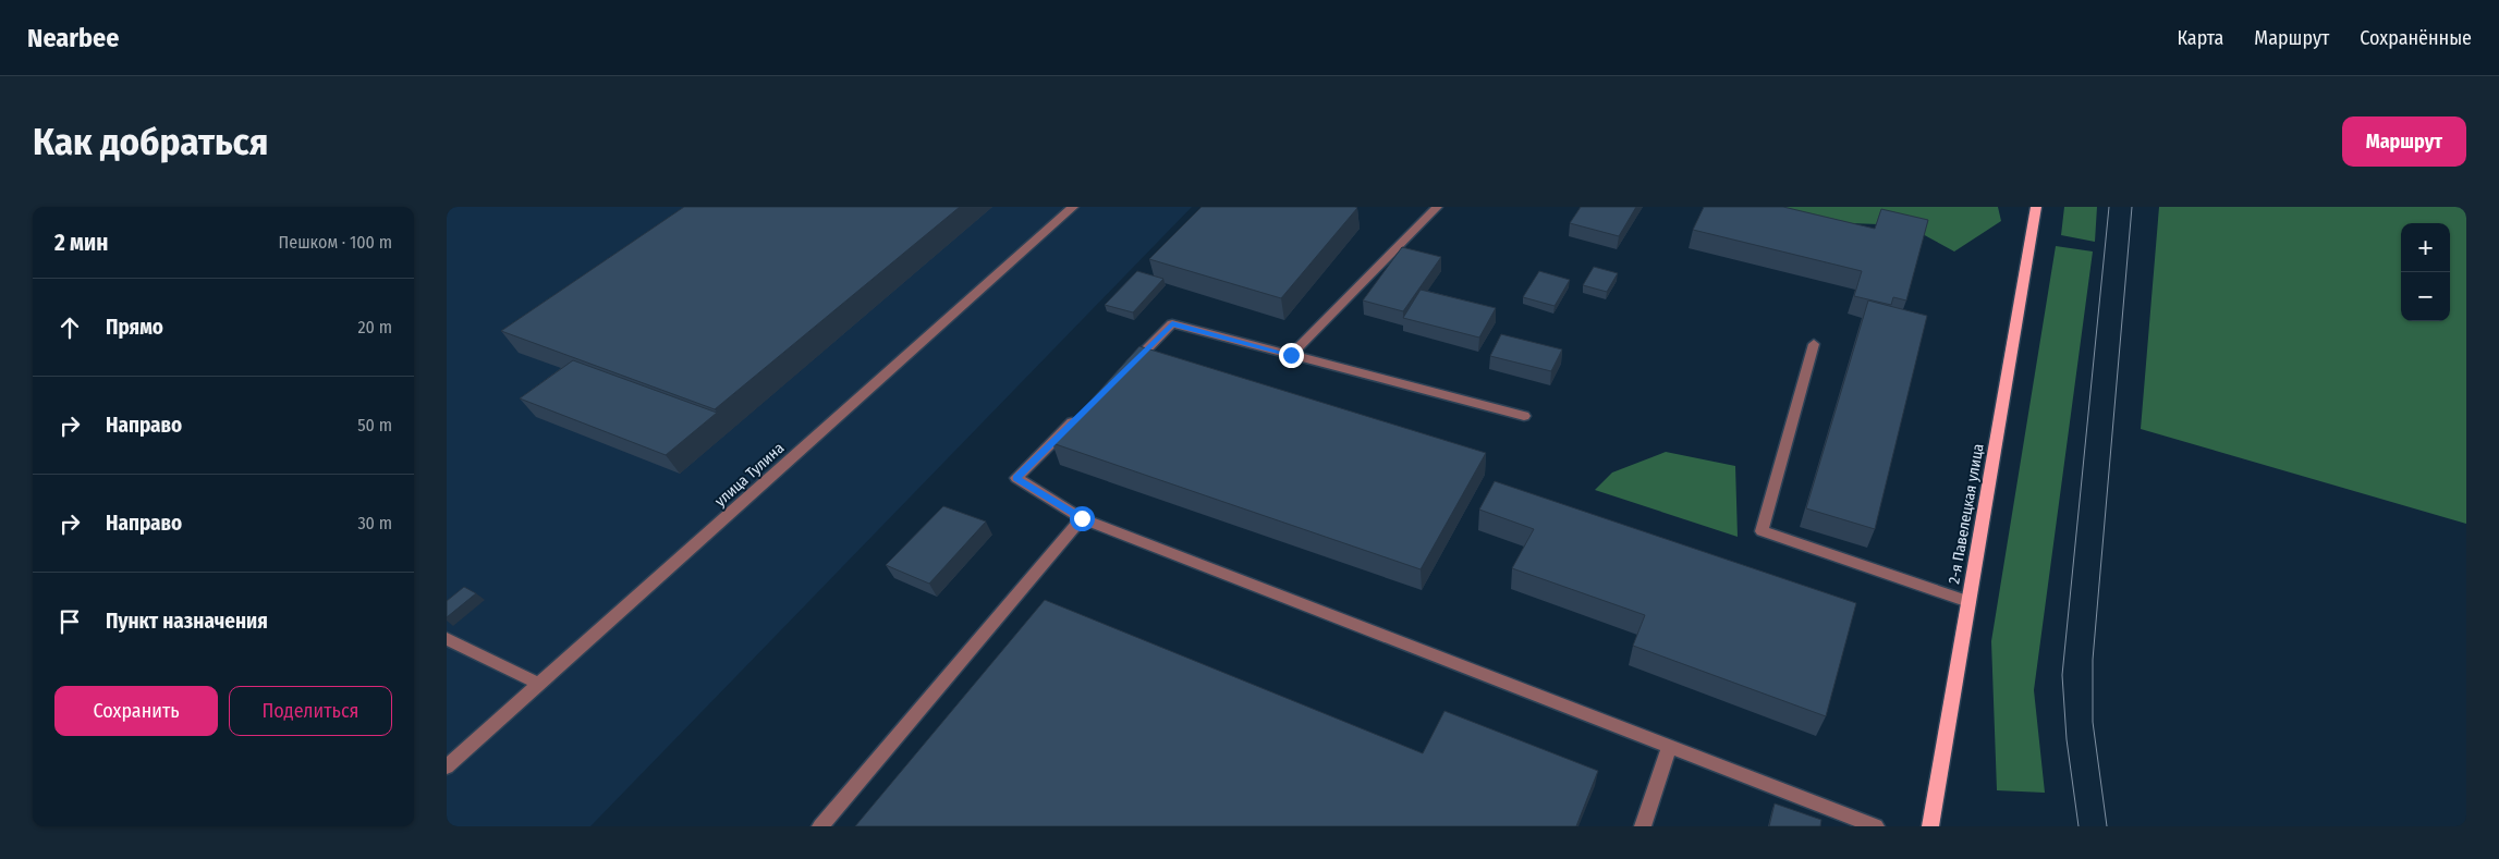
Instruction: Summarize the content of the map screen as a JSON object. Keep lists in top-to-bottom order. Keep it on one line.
{"streets":{"main road":["2-я Павелецкая улица"],"street":["улица Тулина"]},"page":{"header":"Nearbee","nav":["Карта","Маршрут","Сохранённые"],"buttons":["Маршрут",["Сохранить","Поделиться"]],"title":"Как добраться","heading":["2 мин","Пешком · 100 m"],"map_buttons":["+","−"],"list":[["Прямо","20 m"],["Направо","50 m"],["Направо","30 m"],"Пункт назначения"]}}
